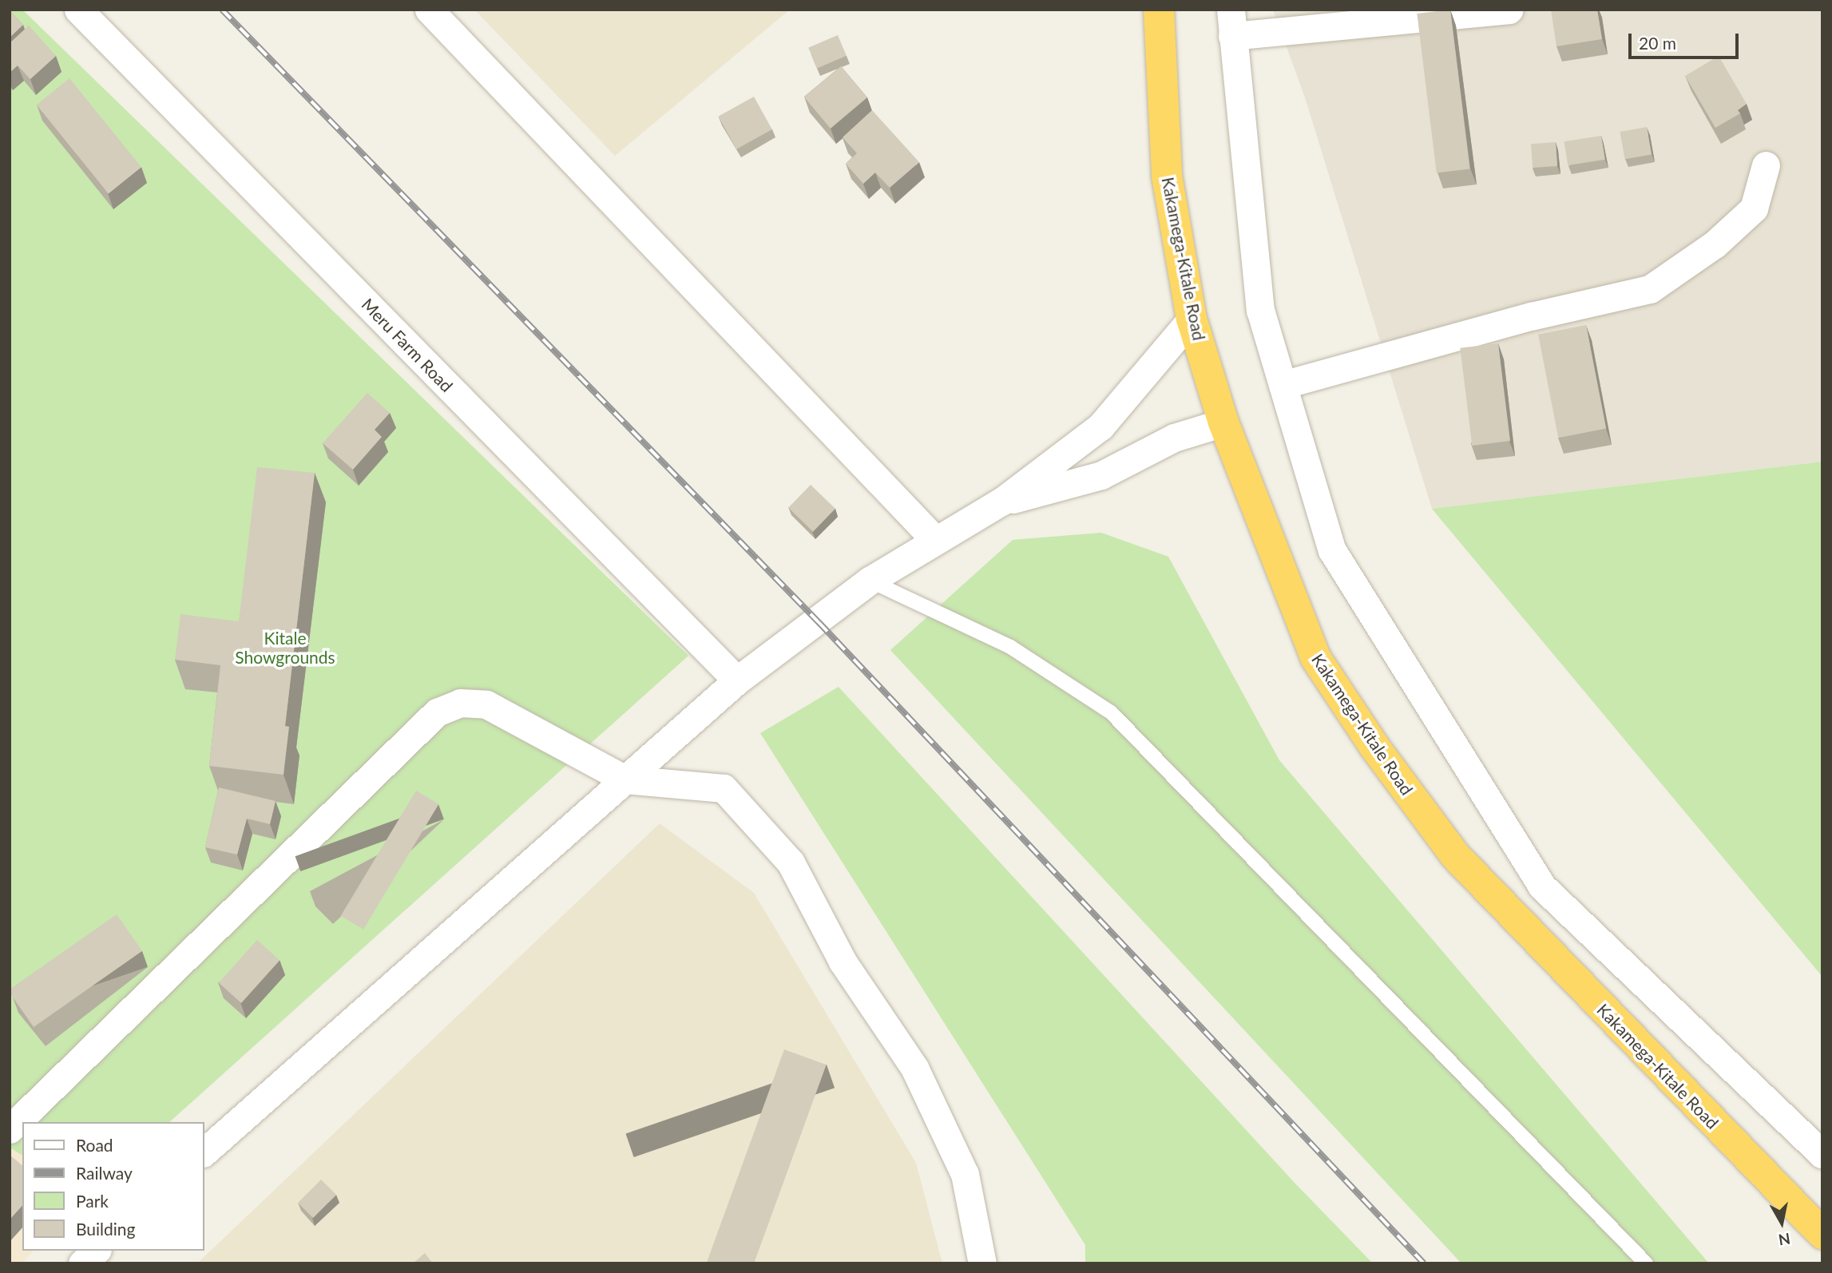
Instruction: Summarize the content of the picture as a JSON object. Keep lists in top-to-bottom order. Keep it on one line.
{"streets":{"highway":["Kakamega-Kitale Road"],"street":["Meru Farm Road"]},"parks":["Kitale Showgrounds"],"legend":["Road","Railway","Park","Building"],"scale_bar":"20 m","north":"bottom"}
